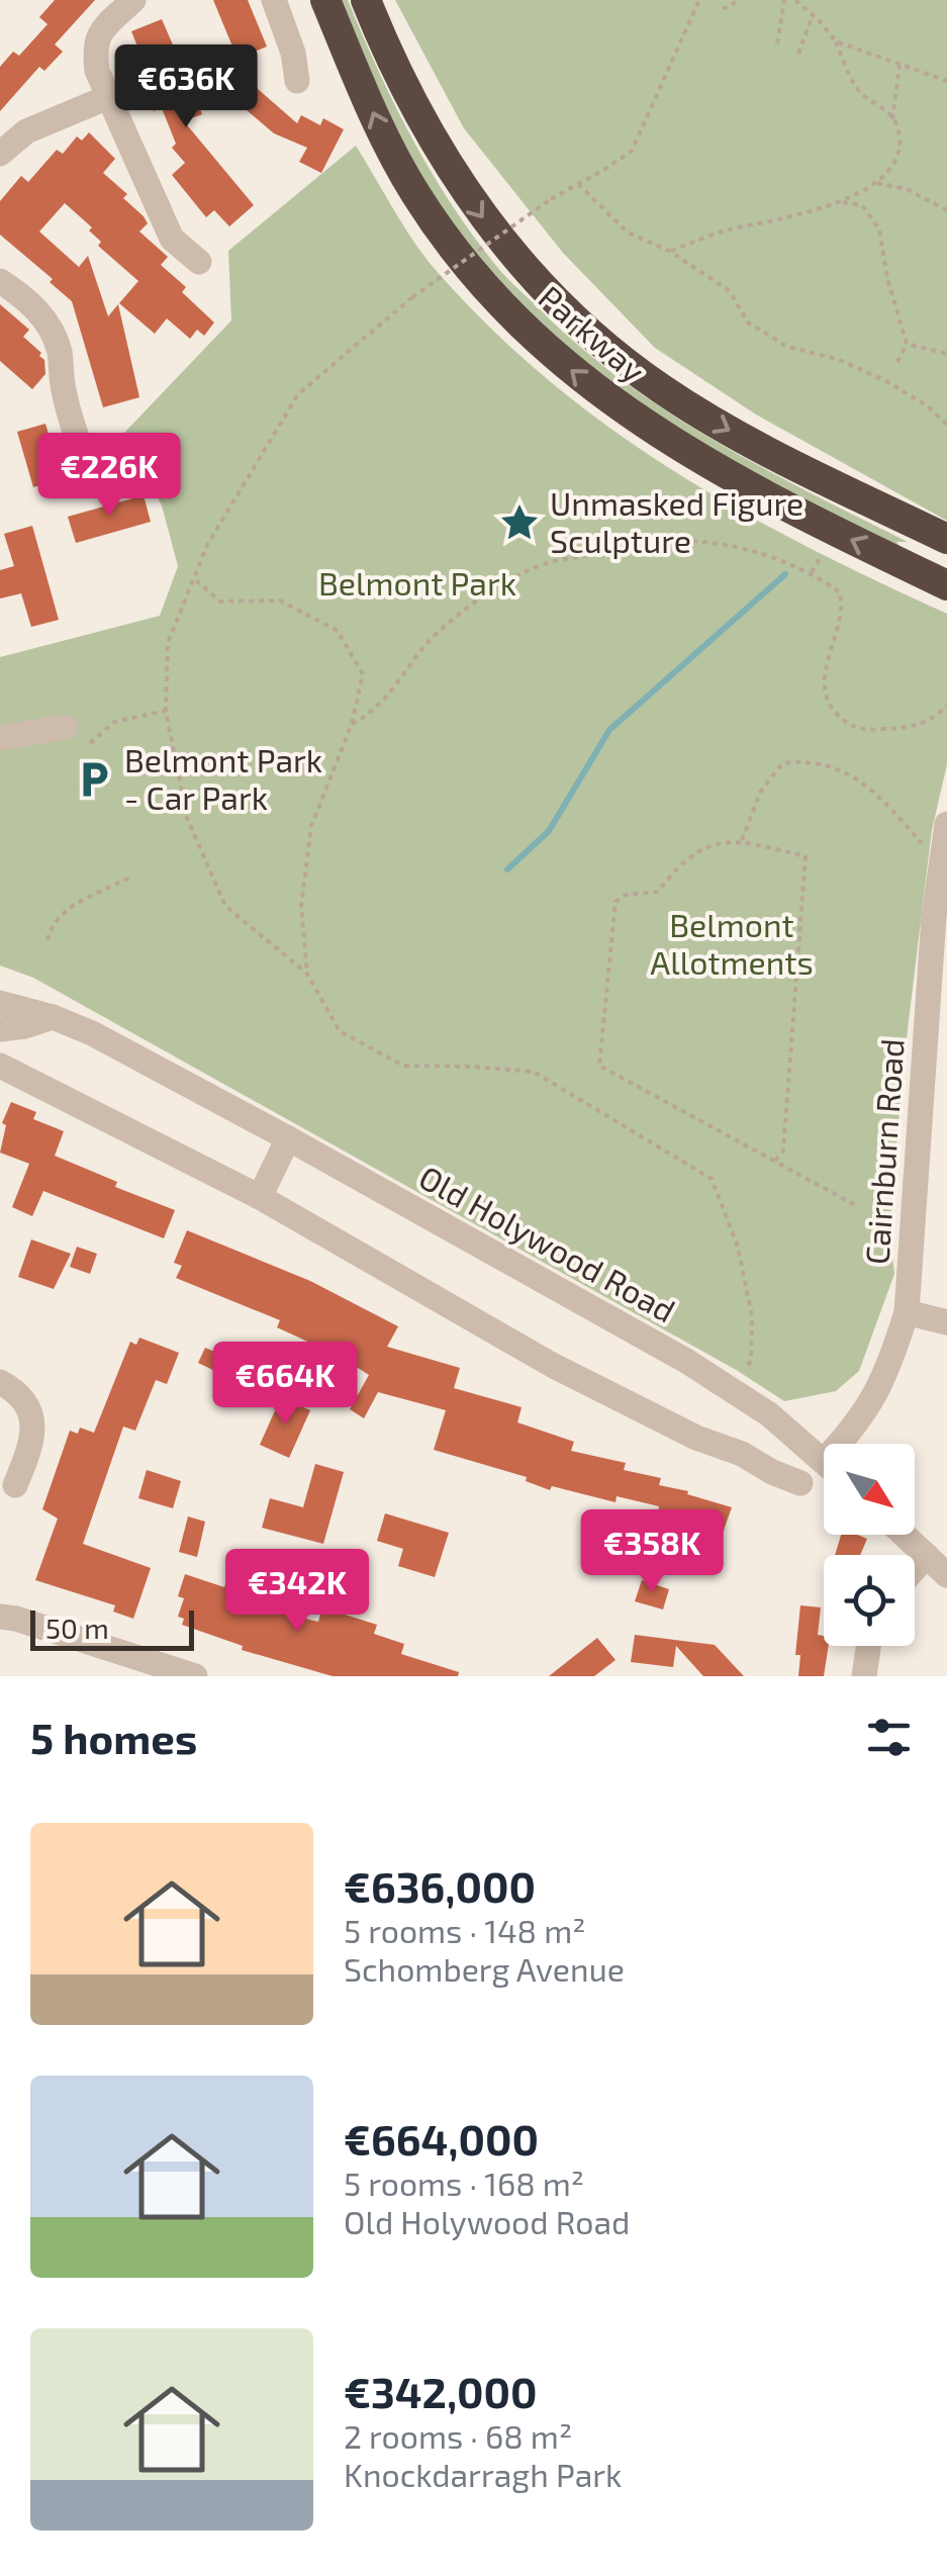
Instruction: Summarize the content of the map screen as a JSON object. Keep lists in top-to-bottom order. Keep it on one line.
{"streets":{"highway":["Parkway"],"street":["Cairnburn Road","Old Holywood Road"]},"parks":["Belmont Park","Belmont Allotments"],"places":{"place":["Unmasked Figure Sculpture"],"parking":["Belmont Park - Car Park"]},"scale_bar":"50 m","north":"bottom right","page":{"price":["€636K","€226K","€664K","€358K","€342K"],"scale":"50 m","heading":"5 homes","list":[{"name":"€636,000","note":"5 rooms · 148 m² · Schomberg Avenue"},{"name":"€664,000","note":"5 rooms · 168 m² · Old Holywood Road"},{"name":"€342,000","note":"2 rooms · 68 m² · Knockdarragh Park"}]}}
